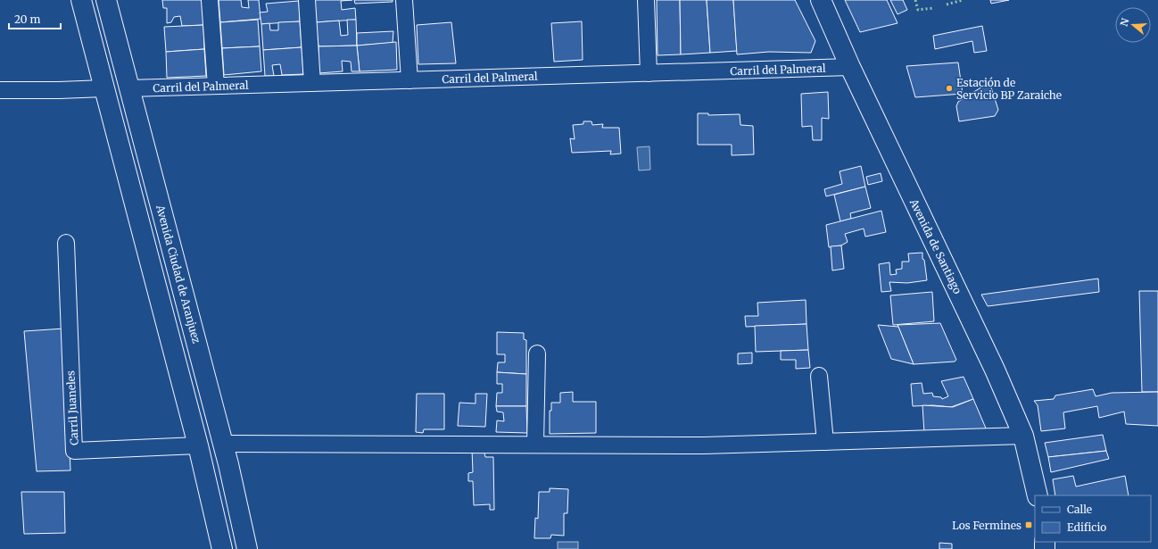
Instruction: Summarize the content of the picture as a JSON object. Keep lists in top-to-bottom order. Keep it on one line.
{"streets":{"main road":["Avenida de Santiago","Avenida Ciudad de Aranjuez"],"street":["Carril del Palmeral","Carril Juaneles"]},"crossings":[["Carril del Palmeral","Avenida de Santiago"],["Carril del Palmeral","Avenida Ciudad de Aranjuez"]],"places":{"other":["Estación de Servicio BP Zaraiche"],"transit":["Los Fermines"]},"legend":["Calle","Edificio"],"scale_bar":"20 m","north":"left"}
